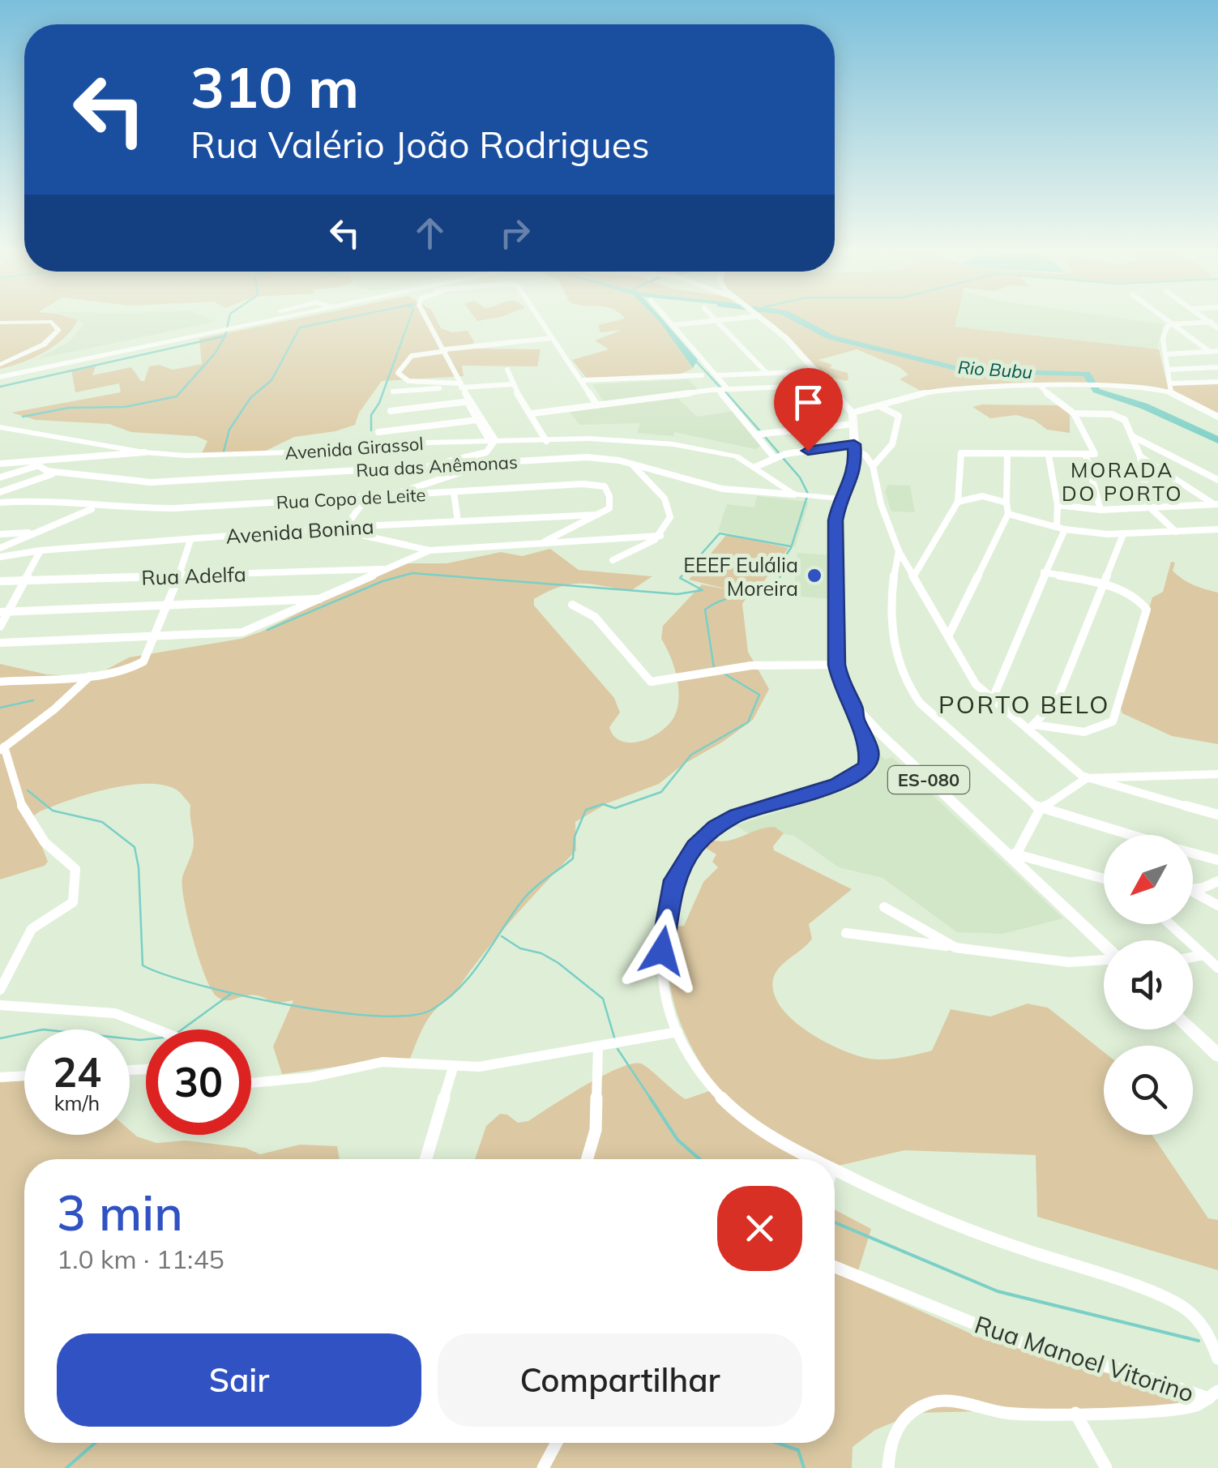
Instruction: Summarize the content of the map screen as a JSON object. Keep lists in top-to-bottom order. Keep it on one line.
{"streets":{"main road":["ES-080"],"street":["Avenida Girassol","Rua das Anêmonas","Rua Copo de Leite","Avenida Bonina","Rua Adelfa","Rua Manoel Vitorino"]},"crossings":[["Avenida Girassol","Rua das Anêmonas"],["Rua das Anêmonas","ES-080"],["Rua Copo de Leite","Avenida Bonina"]],"districts":["MORADA DO PORTO","PORTO BELO"],"water":["Rio Bubu"],"places":["EEEF Eulália Moreira"],"north":"bottom left","page":{"turn":["310 m","Rua Valério João Rodrigues"],"speed":"24 km/h","limit":"30","heading":["3 min","1.0 km · 11:45"],"buttons":["Sair","Compartilhar"]}}
